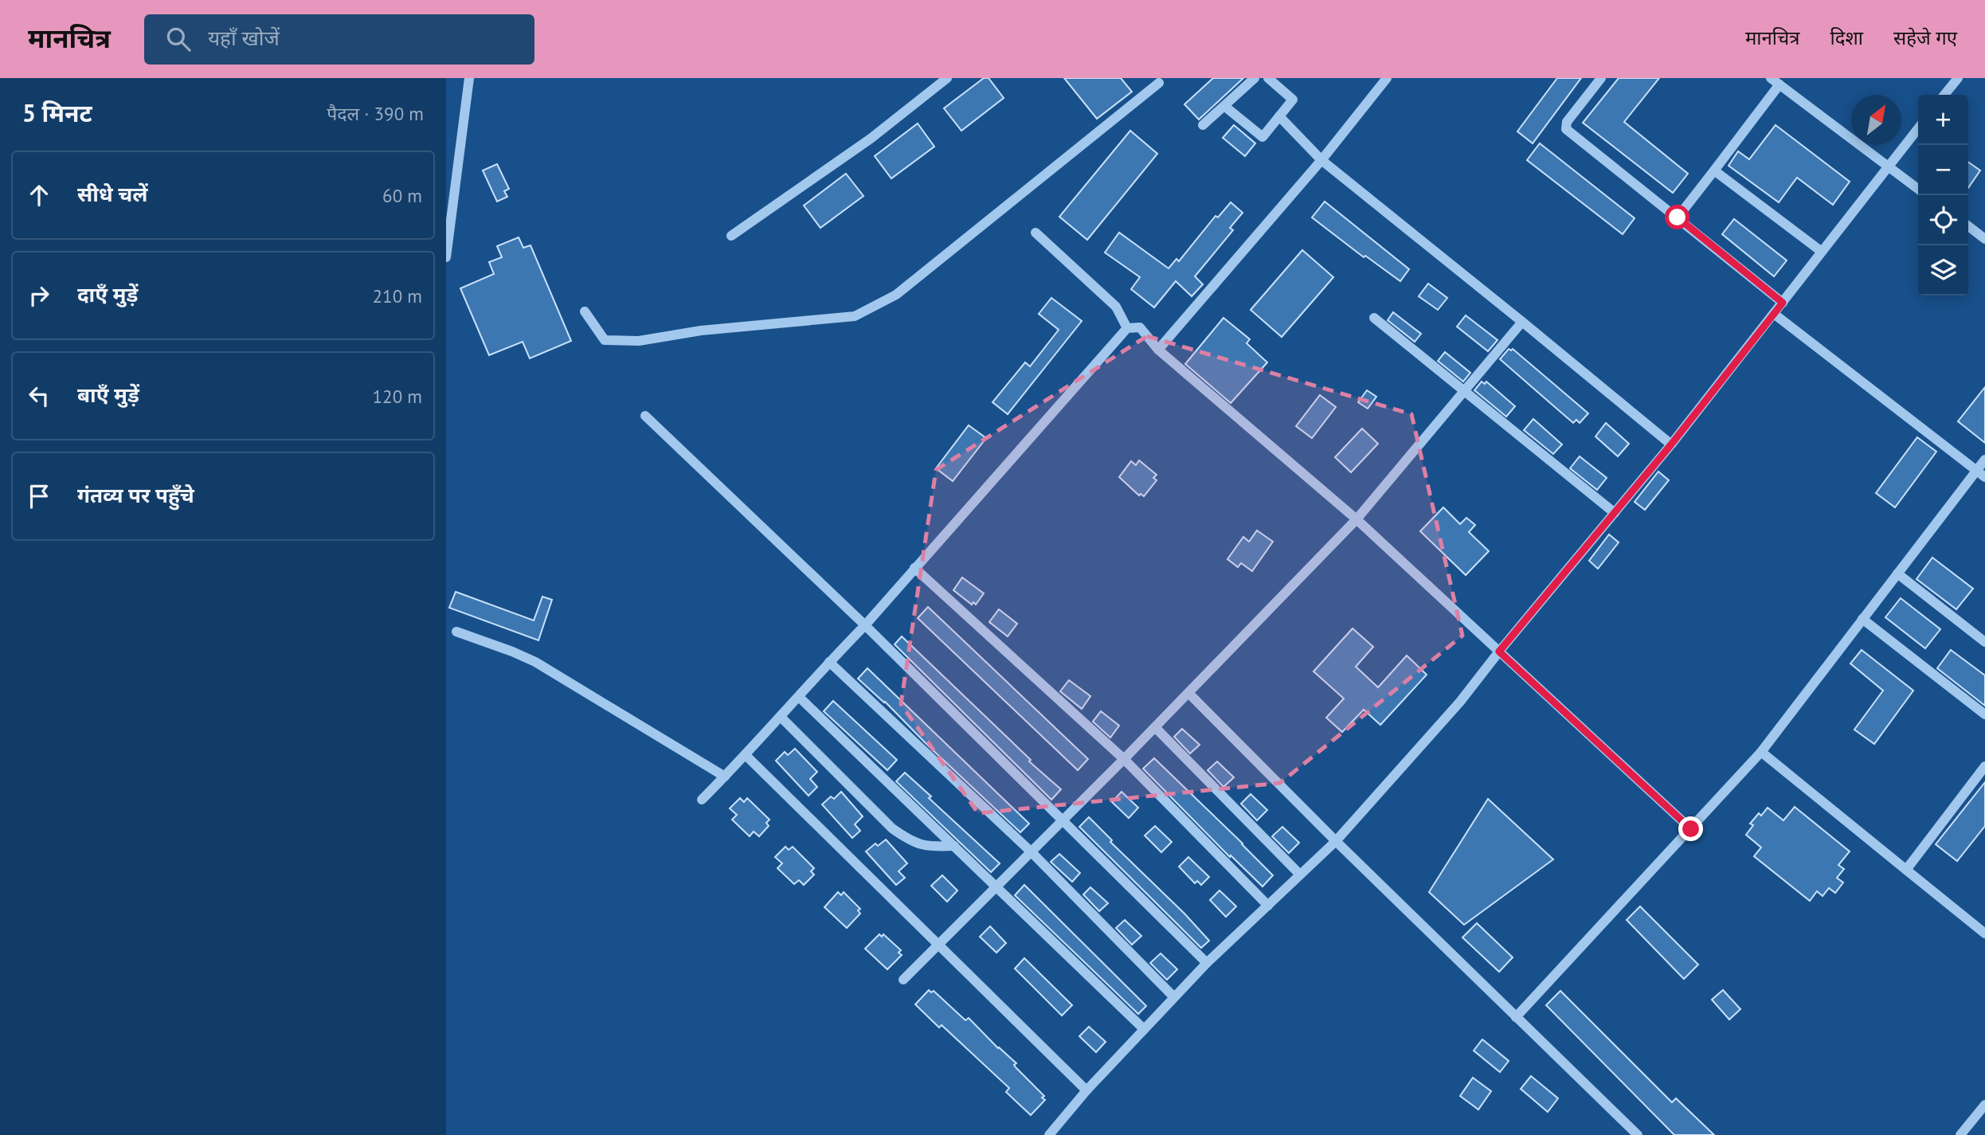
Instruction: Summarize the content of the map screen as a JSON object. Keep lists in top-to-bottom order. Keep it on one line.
{"north":"top right","page":{"header":"मानचित्र","search":"यहाँ खोजें","nav":["मानचित्र","दिशा","सहेजे गए"],"heading":["5 मिनट","पैदल · 390 m"],"map_buttons":["+","−"],"list":[["सीधे चलें","60 m"],["दाएँ मुड़ें","210 m"],["बाएँ मुड़ें","120 m"],"गंतव्य पर पहुँचे"]}}
